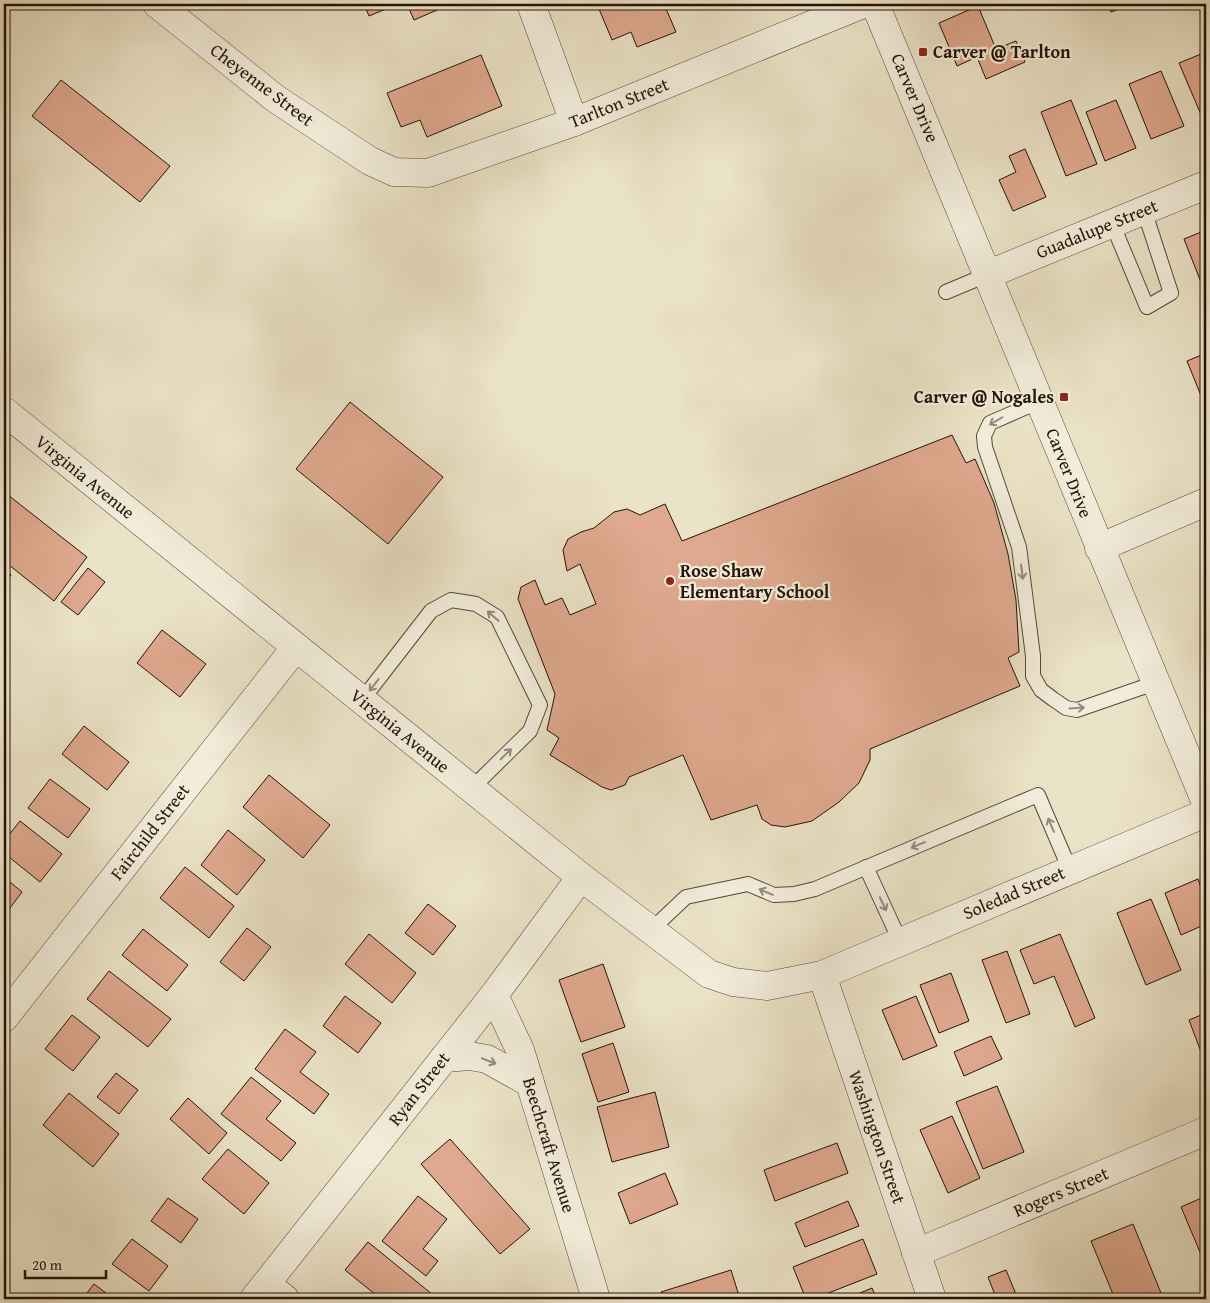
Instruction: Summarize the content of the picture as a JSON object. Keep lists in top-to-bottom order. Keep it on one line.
{"streets":{"street":["Cheyenne Street","Carver Drive","Tarlton Street","Guadalupe Street","Virginia Avenue","Fairchild Street","Soledad Street","Ryan Street","Washington Street","Beechcraft Avenue","Rogers Street"]},"crossings":[["Cheyenne Street","Tarlton Street"],["Carver Drive","Guadalupe Street"],["Virginia Avenue","Fairchild Street"],["Virginia Avenue","Soledad Street"],["Virginia Avenue","Ryan Street"],["Virginia Avenue","Washington Street"],["Soledad Street","Washington Street"],["Ryan Street","Beechcraft Avenue"],["Washington Street","Rogers Street"]],"places":{"transit":["Carver @ Tarlton","Carver @ Nogales"],"other":["Rose Shaw Elementary School"]},"scale_bar":"20 m"}
